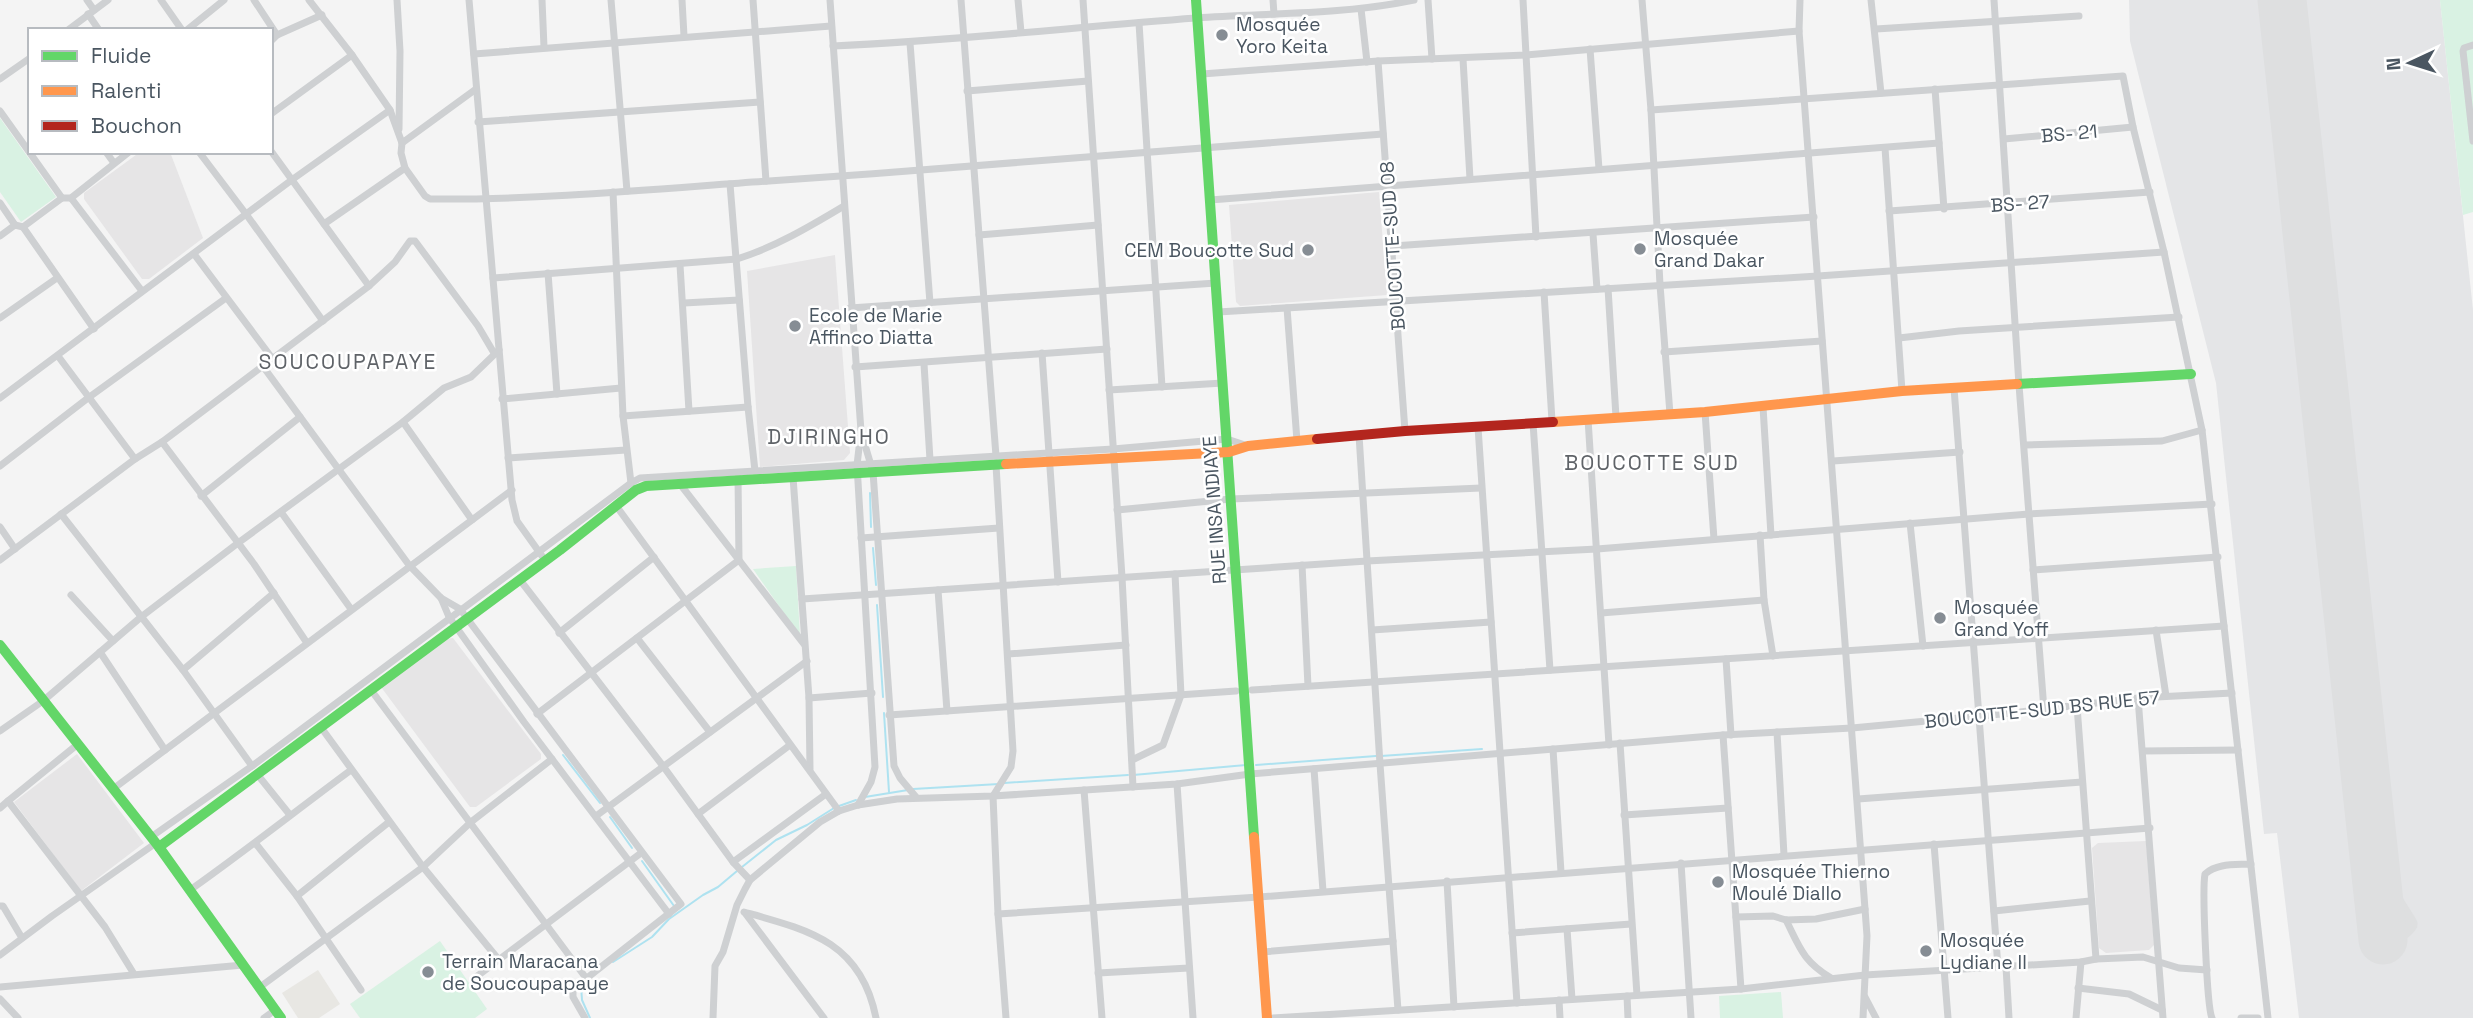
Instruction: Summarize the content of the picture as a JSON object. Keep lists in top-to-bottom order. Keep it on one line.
{"streets":{"street":["BS- 21","BS- 27","BOUCOTTE-SUD 08","RUE INSA NDIAYE","BOUCOTTE-SUD BS RUE 57"]},"crossings":[["RUE INSA NDIAYE","BOUCOTTE-SUD BS RUE 57"]],"districts":["SOUCOUPAPAYE","DJIRINGHO","BOUCOTTE SUD"],"places":["Mosquée Yoro Keita","Mosquée Grand Dakar","CEM Boucotte Sud","Ecole de Marie Affinco Diatta","Mosquée Grand Yoff","Mosquée Thierno Moulé Diallo","Mosquée Lydiane II","Terrain Maracana de Soucoupapaye"],"legend":["Fluide","Ralenti","Bouchon"],"north":"left"}
